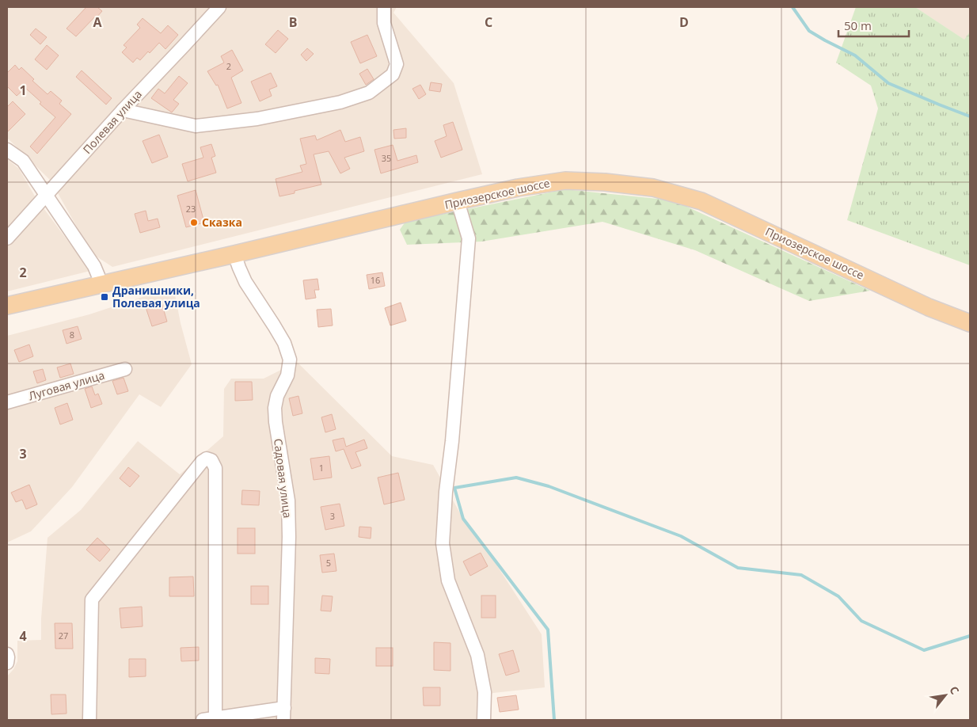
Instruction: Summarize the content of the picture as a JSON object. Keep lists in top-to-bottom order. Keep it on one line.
{"streets":{"main road":["Приозерское шоссе"],"street":["Полевая улица","Луговая улица","Садовая улица"]},"crossings":[["Приозерское шоссе","Садовая улица"]],"places":{"other":["Сказка"],"transit":["Дранишники, Полевая улица"]},"house_numbers":["2","35","23","16","8","1","3","5","27"],"scale_bar":"50 m","north":"top right","grid":{"columns":["A","B","C","D"],"rows":["1","2","3","4"]}}
